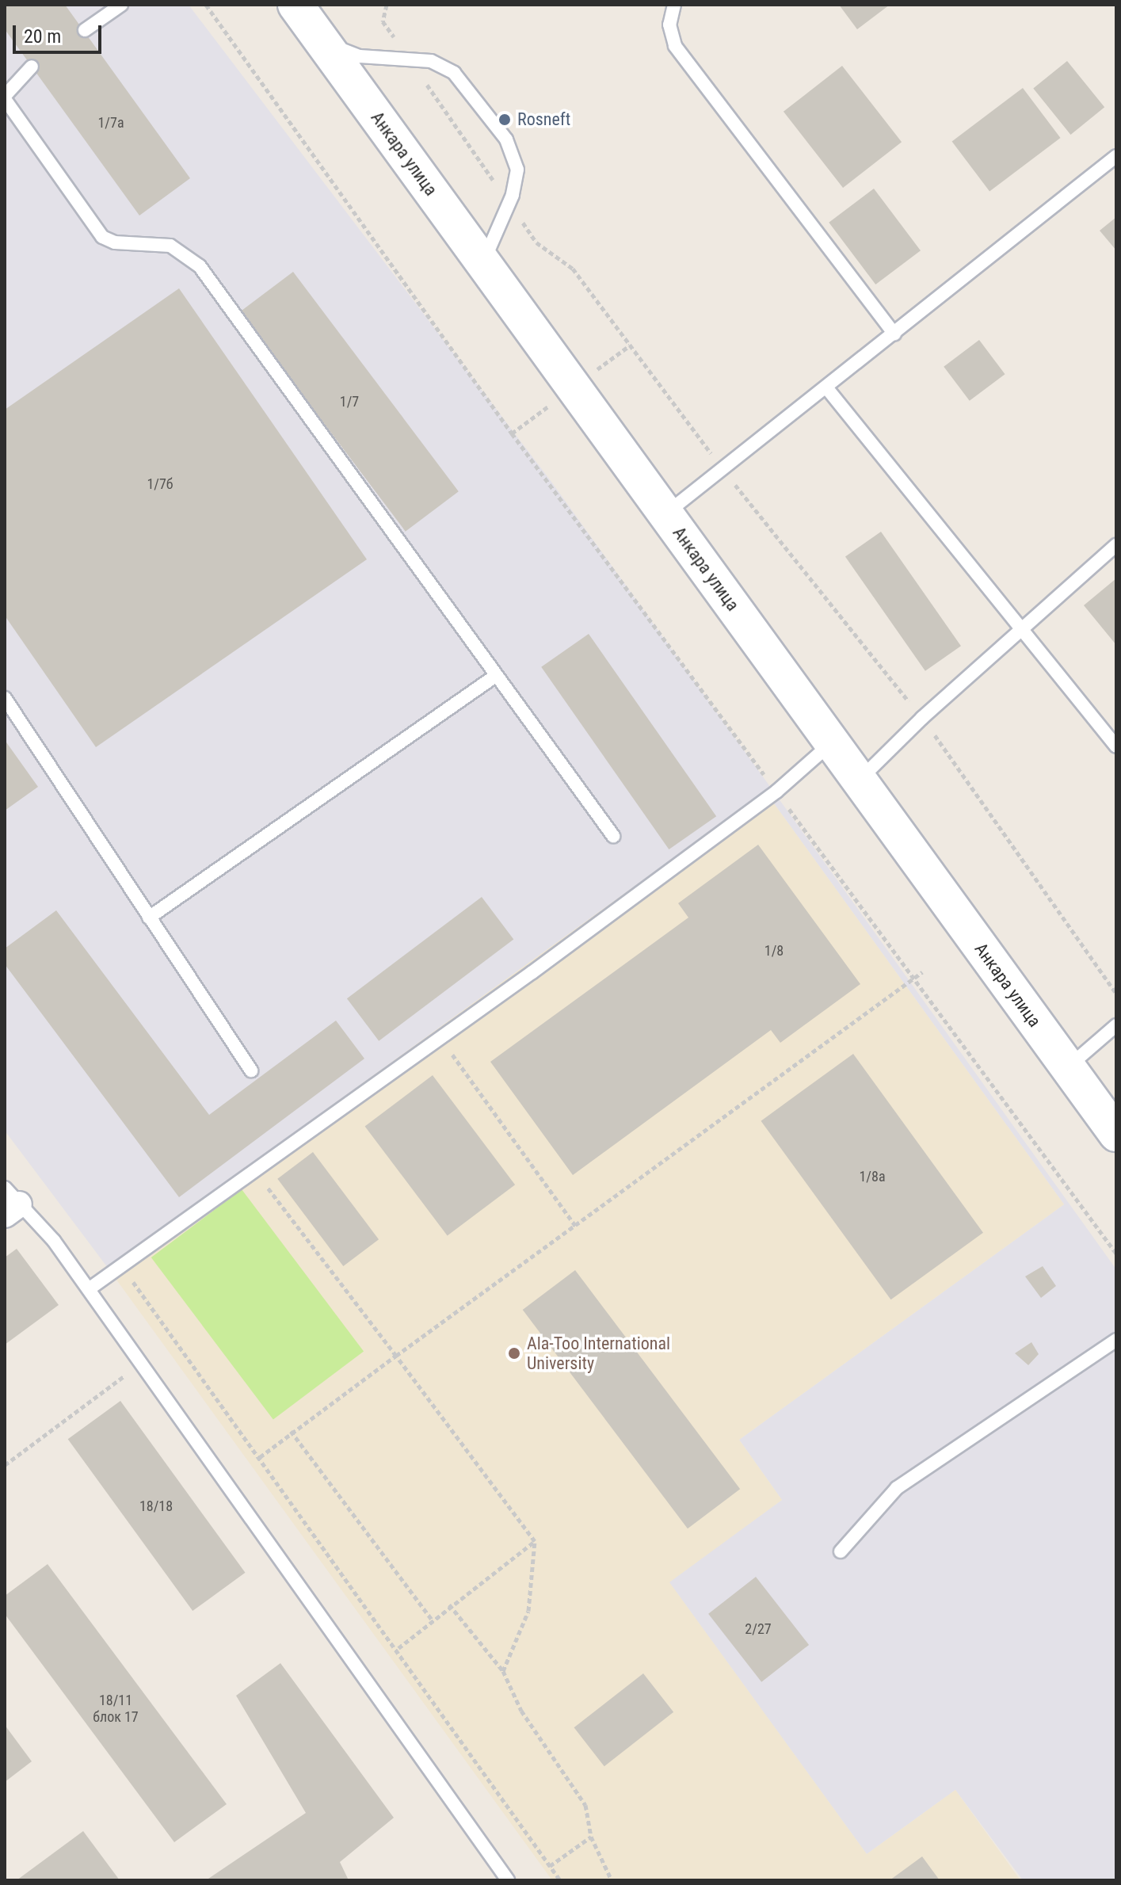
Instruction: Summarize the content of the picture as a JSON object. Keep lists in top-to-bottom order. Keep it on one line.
{"streets":{"main road":["Анкара улица"]},"places":["Rosneft","Ala-Too International University"],"house_numbers":["1/7а","1/7","1/7б","1/8","1/8а","18/18","2/27","18/11 блок 17"],"scale_bar":"20 m"}
